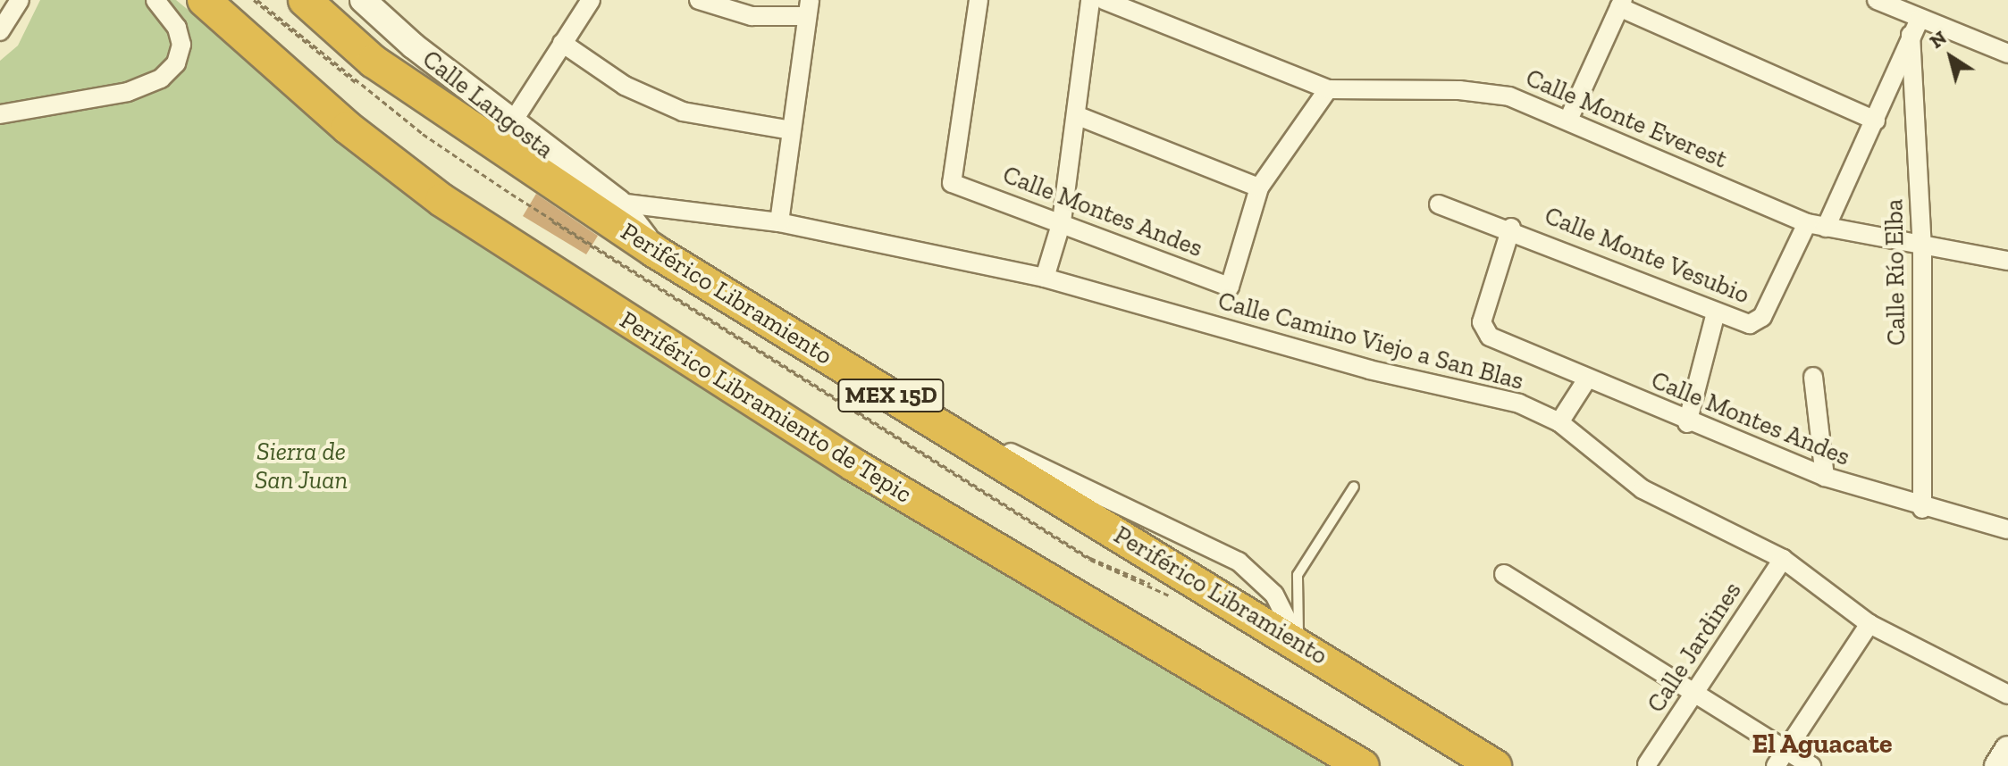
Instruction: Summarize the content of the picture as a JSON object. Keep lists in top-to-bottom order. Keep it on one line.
{"streets":{"highway":["Periférico Libramiento","MEX 15D","Periférico Libramiento de Tepic"],"street":["Calle Langosta","Calle Monte Everest","Calle Montes Andes","Calle Monte Vesubio","Calle Río Elba","Calle Camino Viejo a San Blas","Calle Jardines"]},"crossings":[["Calle Langosta","Periférico Libramiento"],["Calle Langosta","Calle Camino Viejo a San Blas"],["Calle Monte Everest","Calle Monte Vesubio"],["Calle Monte Everest","Calle Río Elba"],["Calle Montes Andes","Calle Monte Vesubio"],["Calle Montes Andes","Calle Río Elba"],["Calle Camino Viejo a San Blas","Calle Jardines"]],"districts":["El Aguacate"],"parks":["Sierra de San Juan"],"north":"top left"}
